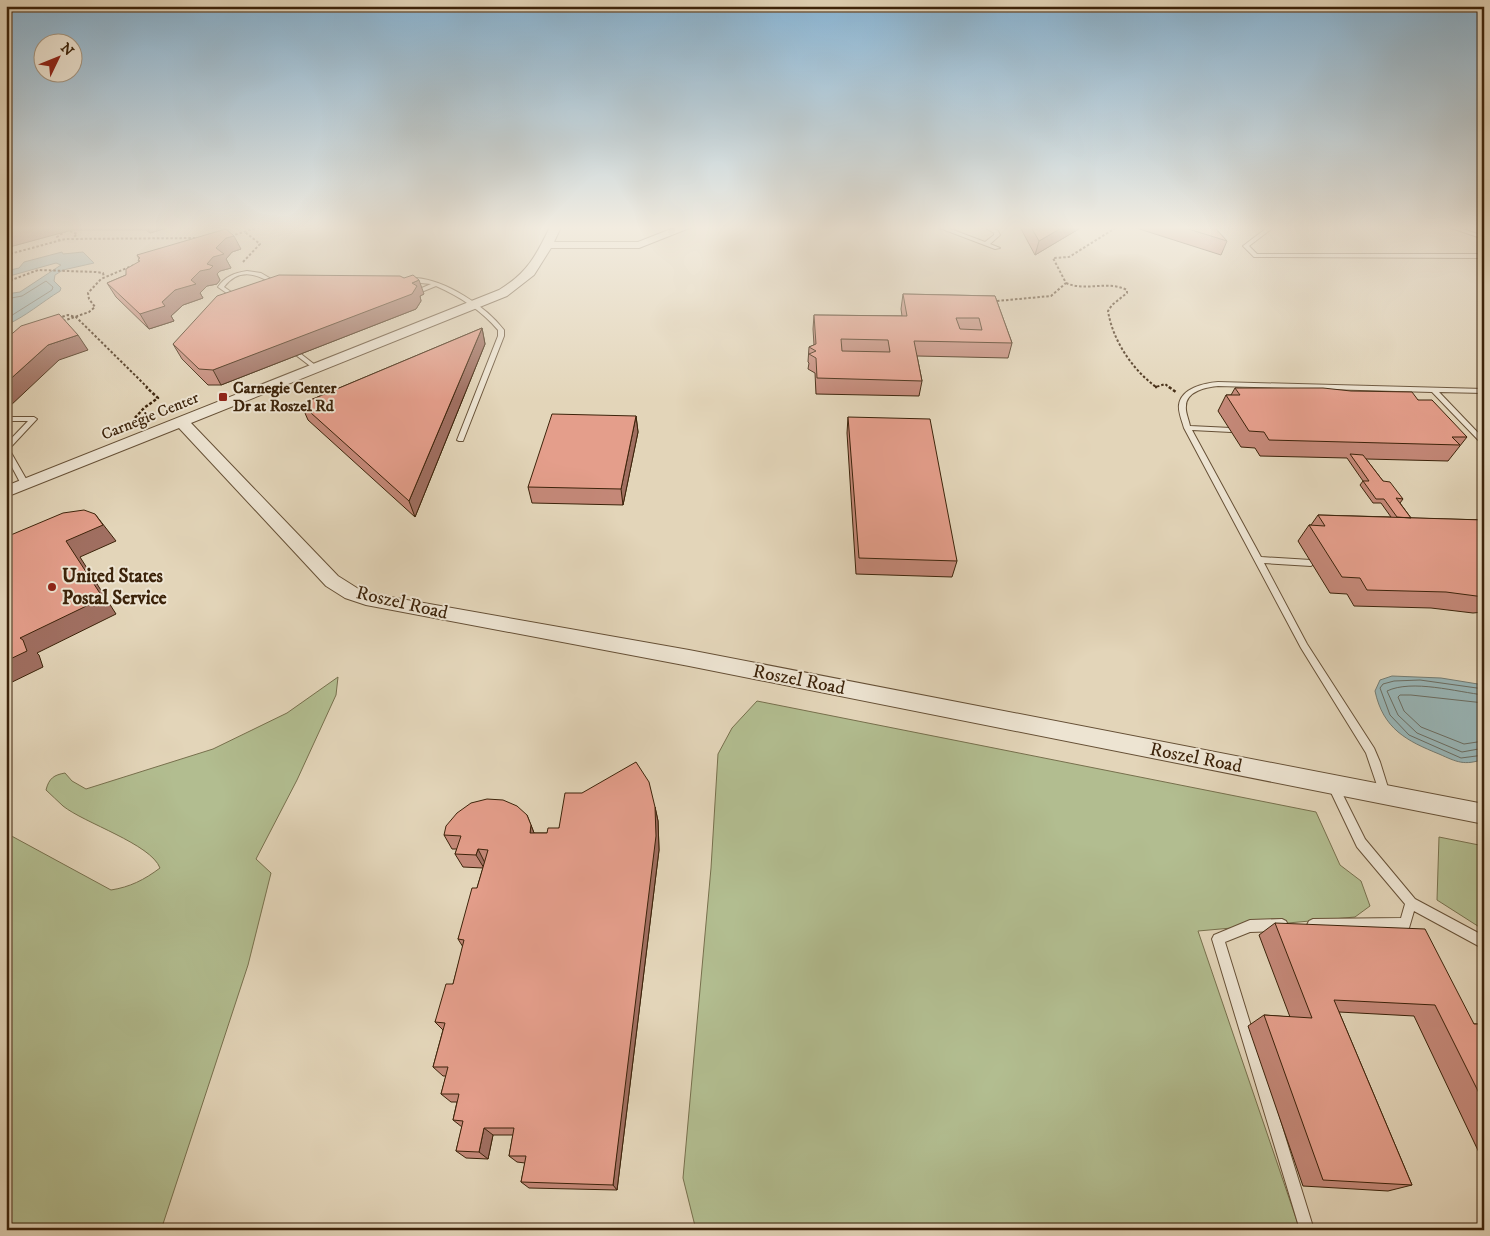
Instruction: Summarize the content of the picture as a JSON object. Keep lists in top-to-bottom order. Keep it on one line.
{"streets":{"street":["Carnegie Center","Roszel Road"]},"crossings":[["Carnegie Center","Roszel Road"]],"places":{"transit":["Carnegie Center Dr at Roszel Rd"],"other":["United States Postal Service"]},"north":"top right"}
